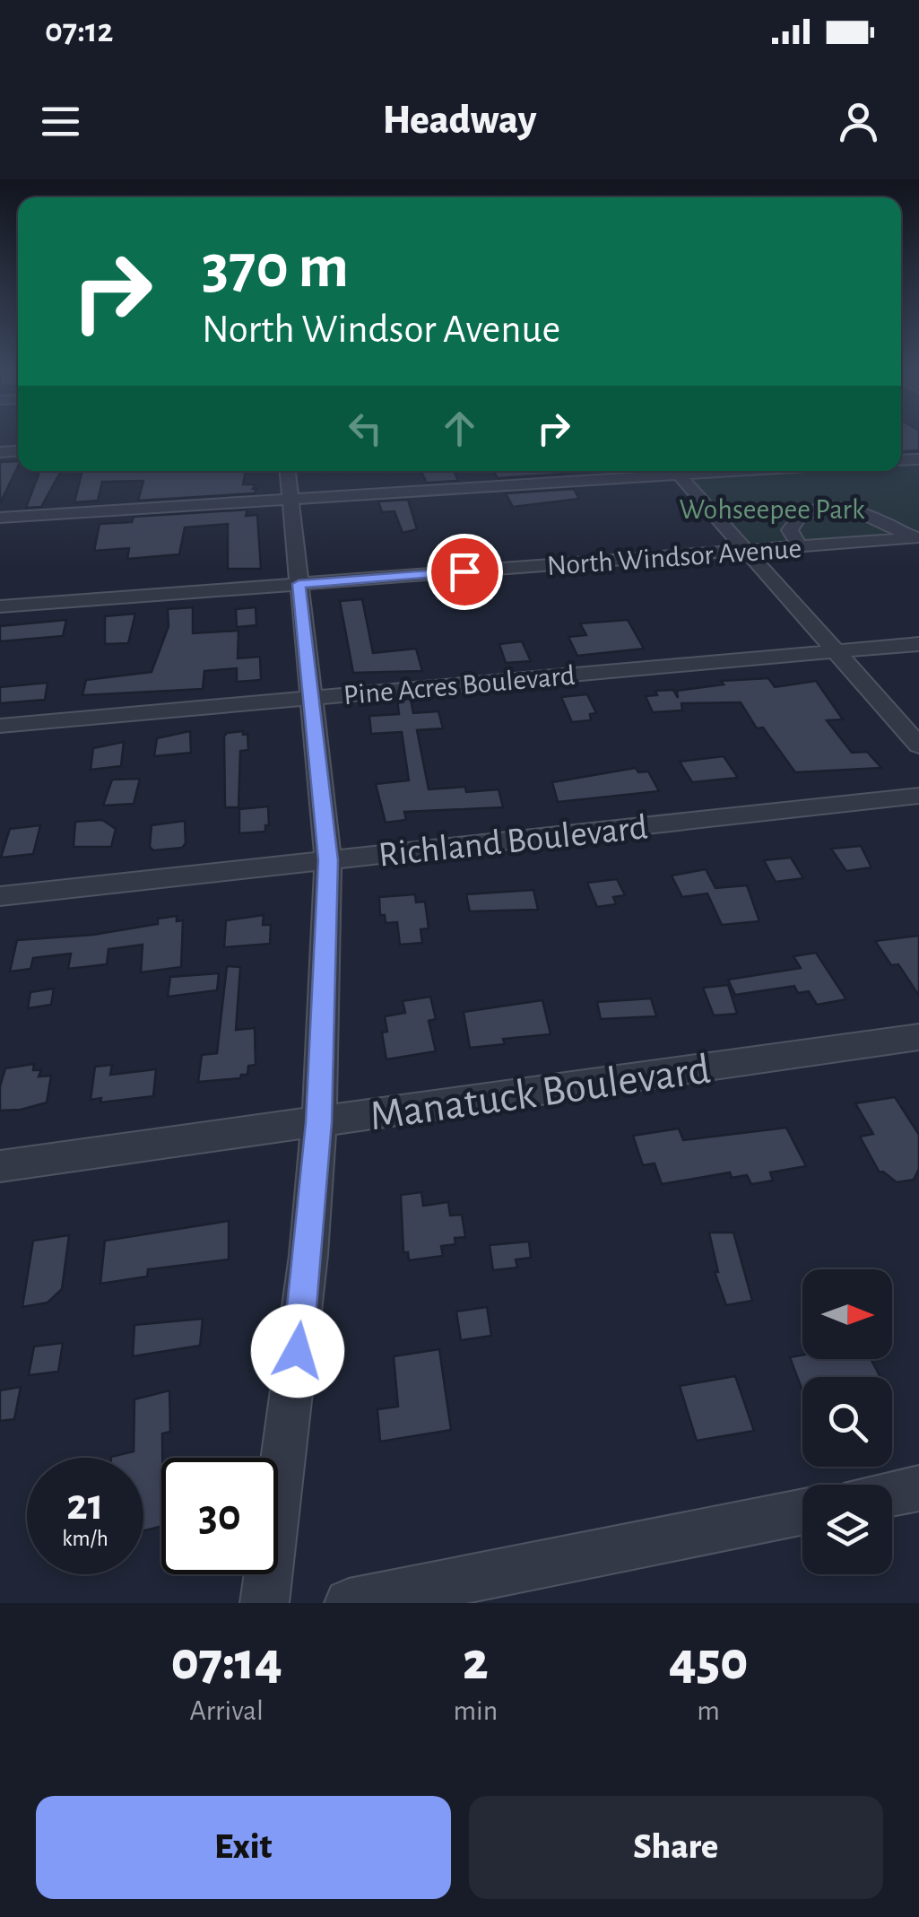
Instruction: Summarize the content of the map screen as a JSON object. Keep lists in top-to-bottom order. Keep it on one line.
{"streets":{"street":["North Windsor Avenue","Pine Acres Boulevard","Richland Boulevard","Manatuck Boulevard"]},"parks":["Wohseepee Park"],"north":"right","page":{"status":"07:12","header":"Headway","turn":["370 m","North Windsor Avenue"],"speed":"21 km/h","limit":"30","eta":["07:14","Arrival","2","min","450","m"],"buttons":["Exit","Share"]}}
